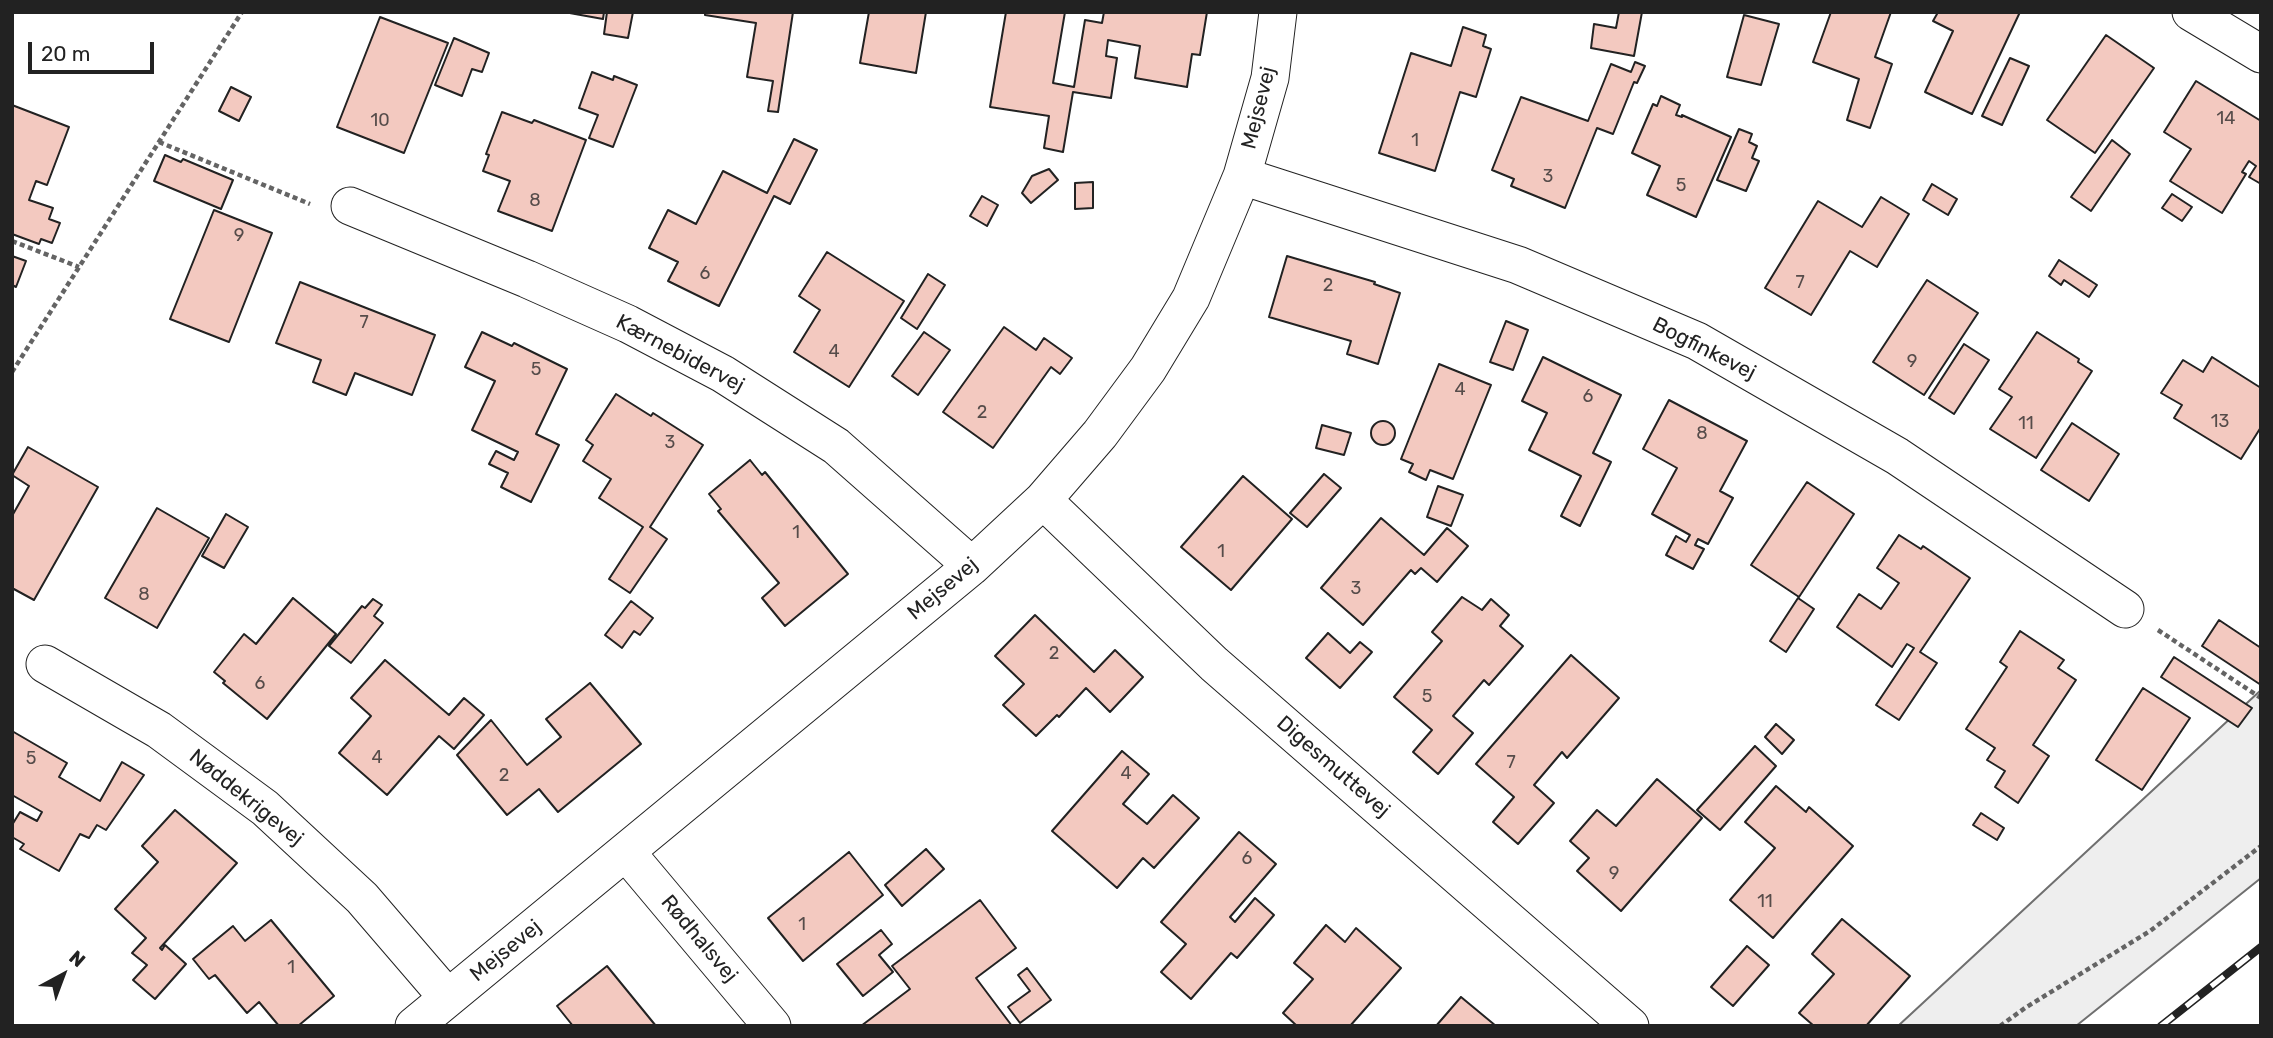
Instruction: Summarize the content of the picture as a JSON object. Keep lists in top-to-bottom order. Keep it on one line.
{"streets":{"street":["Mejsevej","Bogfinkevej","Kærnebidervej","Digesmuttevej","Nøddekrigevej","Rødhalsvej"]},"crossings":[["Mejsevej","Bogfinkevej"],["Mejsevej","Kærnebidervej"],["Mejsevej","Digesmuttevej"],["Mejsevej","Nøddekrigevej"],["Mejsevej","Rødhalsvej"]],"house_numbers":["14","10","1","3","5","8","9","6","7","2","7","4","9","5","4","6","2","13","11","8","3","1","1","3","8","2","6","5","4","5","7","4","2","6","9","11","1","1"],"scale_bar":"20 m","north":"top right"}
